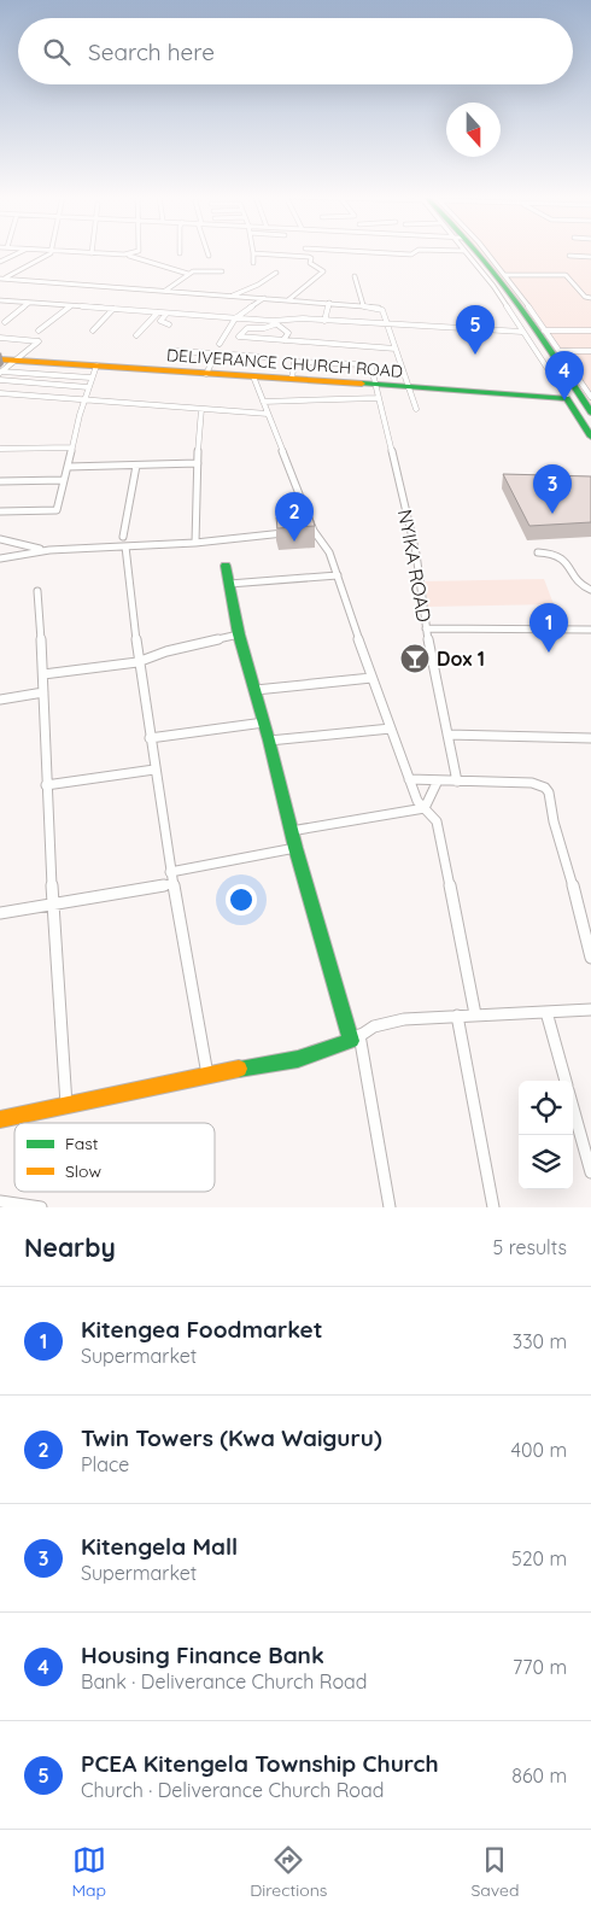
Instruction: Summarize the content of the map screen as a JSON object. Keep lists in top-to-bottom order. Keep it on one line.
{"streets":{"main road":["DELIVERANCE CHURCH ROAD"],"street":["NYIKA ROAD"]},"crossings":[["DELIVERANCE CHURCH ROAD","NYIKA ROAD"]],"places":{"bar":["Dox 1"]},"legend":["Fast","Slow"],"north":"bottom","page":{"search":"Search here","pins":["5","4","3","2","1"],"heading":["Nearby","5 results"],"list":[{"mark":"1","name":"Kitengea Foodmarket","note":"Supermarket","value":"330 m"},{"mark":"2","name":"Twin Towers (Kwa Waiguru)","note":"Place","value":"400 m"},{"mark":"3","name":"Kitengela Mall","note":"Supermarket","value":"520 m"},{"mark":"4","name":"Housing Finance Bank","note":"Bank · Deliverance Church Road","value":"770 m"},{"mark":"5","name":"PCEA Kitengela Township Church","note":"Church · Deliverance Church Road","value":"860 m"}],"nav":["Map","Directions","Saved"]}}
